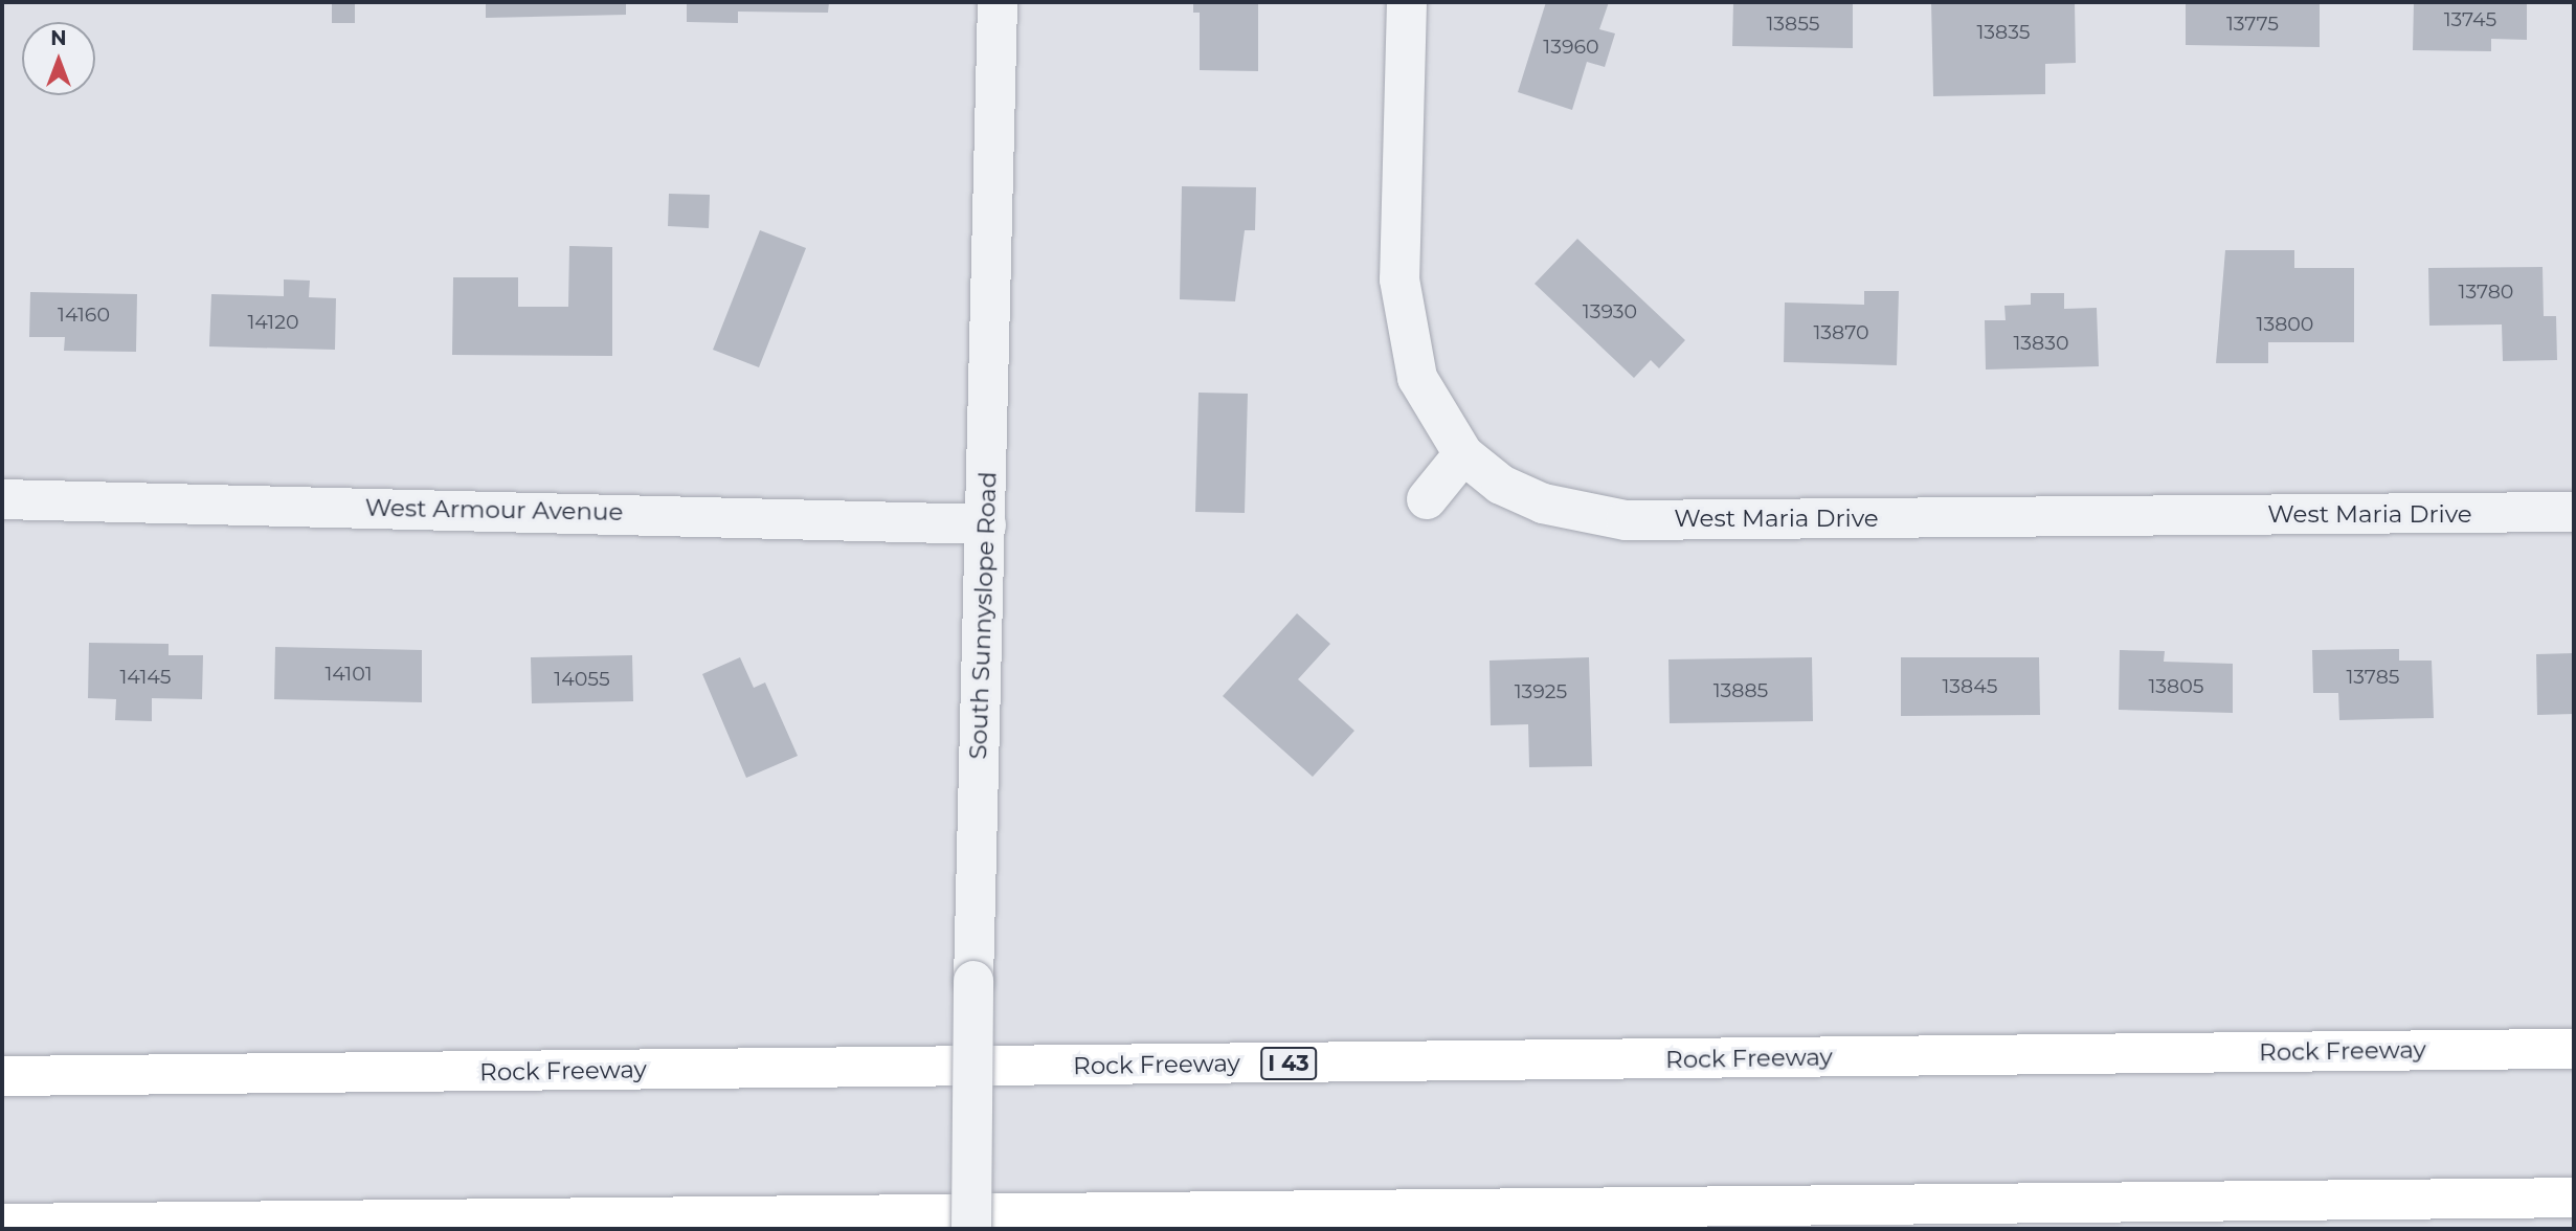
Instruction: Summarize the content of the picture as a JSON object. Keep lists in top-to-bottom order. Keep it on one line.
{"streets":{"highway":["Rock Freeway","I 43"],"street":["West Armour Avenue","West Maria Drive","South Sunnyslope Road"]},"crossings":[["West Armour Avenue","South Sunnyslope Road"]],"house_numbers":["13745","13855","13775","13835","13960","13780","13930","14160","14120","13800","13870","13830","14101","14145","13785","14055","13845","13805","13885","13925"],"north":"top"}
